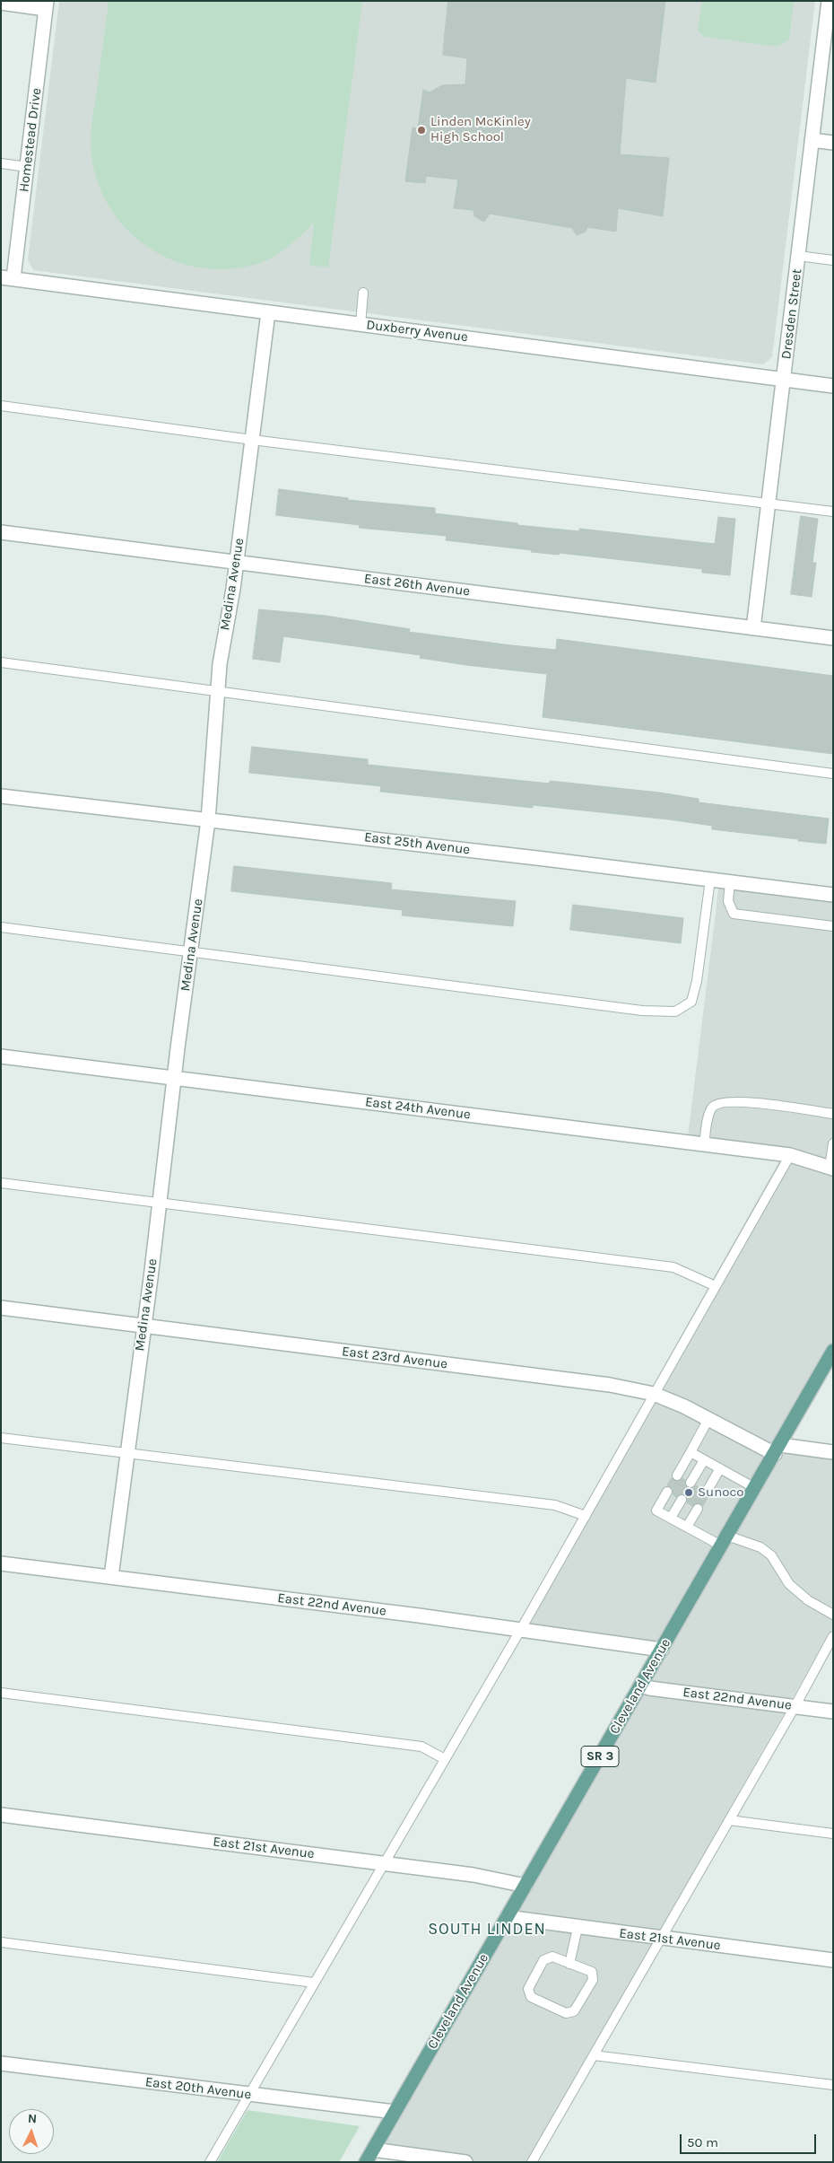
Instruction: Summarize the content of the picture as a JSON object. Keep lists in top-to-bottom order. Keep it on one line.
{"streets":{"main road":["Cleveland Avenue","SR 3"],"street":["Homestead Drive","Dresden Street","Duxberry Avenue","Medina Avenue","East 26th Avenue","East 25th Avenue","East 24th Avenue","East 23rd Avenue","East 22nd Avenue","East 21st Avenue","East 20th Avenue"]},"crossings":[["Homestead Drive","Duxberry Avenue"],["Dresden Street","Duxberry Avenue"],["Dresden Street","East 26th Avenue"],["Duxberry Avenue","Medina Avenue"],["Medina Avenue","East 26th Avenue"],["Medina Avenue","East 25th Avenue"],["Medina Avenue","East 24th Avenue"],["Medina Avenue","East 23rd Avenue"],["Medina Avenue","East 22nd Avenue"],["East 23rd Avenue","Cleveland Avenue"],["East 22nd Avenue","Cleveland Avenue"],["Cleveland Avenue","East 21st Avenue"],["Cleveland Avenue","East 20th Avenue"]],"districts":["SOUTH LINDEN"],"places":["Linden McKinley High School","Sunoco"],"scale_bar":"50 m","north":"top"}
